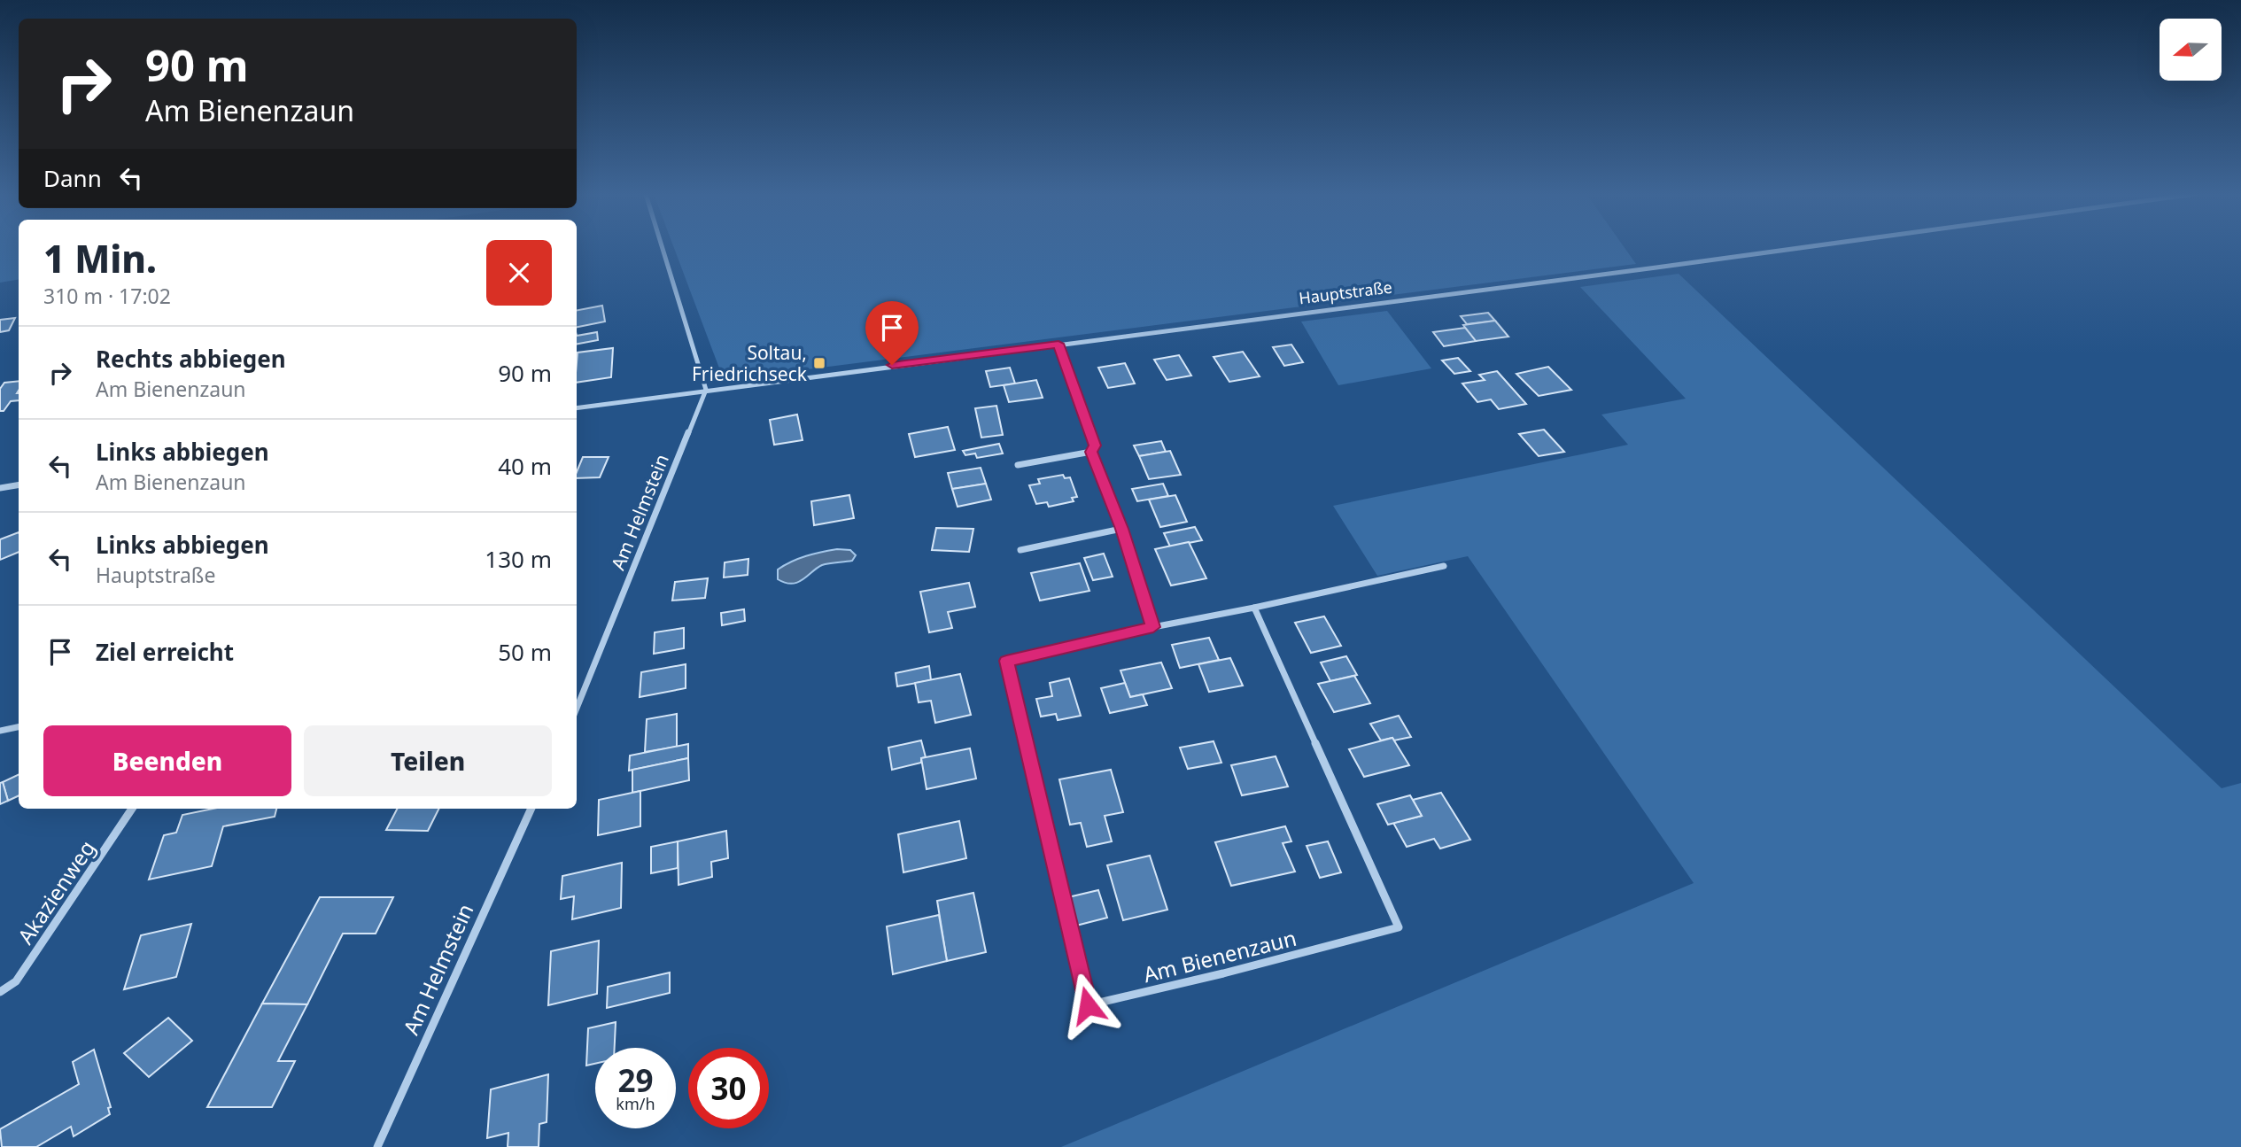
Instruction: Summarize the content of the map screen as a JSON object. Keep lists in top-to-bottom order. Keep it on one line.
{"streets":{"street":["Hauptstraße","Am Helmstein","Akazienweg","Am Bienenzaun"]},"crossings":[["Hauptstraße","Am Helmstein"]],"places":{"transit":["Soltau, Friedrichseck"]},"north":"left","page":{"turn":["90 m","Am Bienenzaun"],"then":"Dann","heading":["1 Min.","310 m · 17:02"],"list":[{"name":"Rechts abbiegen","note":"Am Bienenzaun","value":"90 m"},{"name":"Links abbiegen","note":"Am Bienenzaun","value":"40 m"},{"name":"Links abbiegen","note":"Hauptstraße","value":"130 m"},{"name":"Ziel erreicht","value":"50 m"}],"buttons":["Beenden","Teilen"],"speed":"29 km/h","limit":"30"}}
